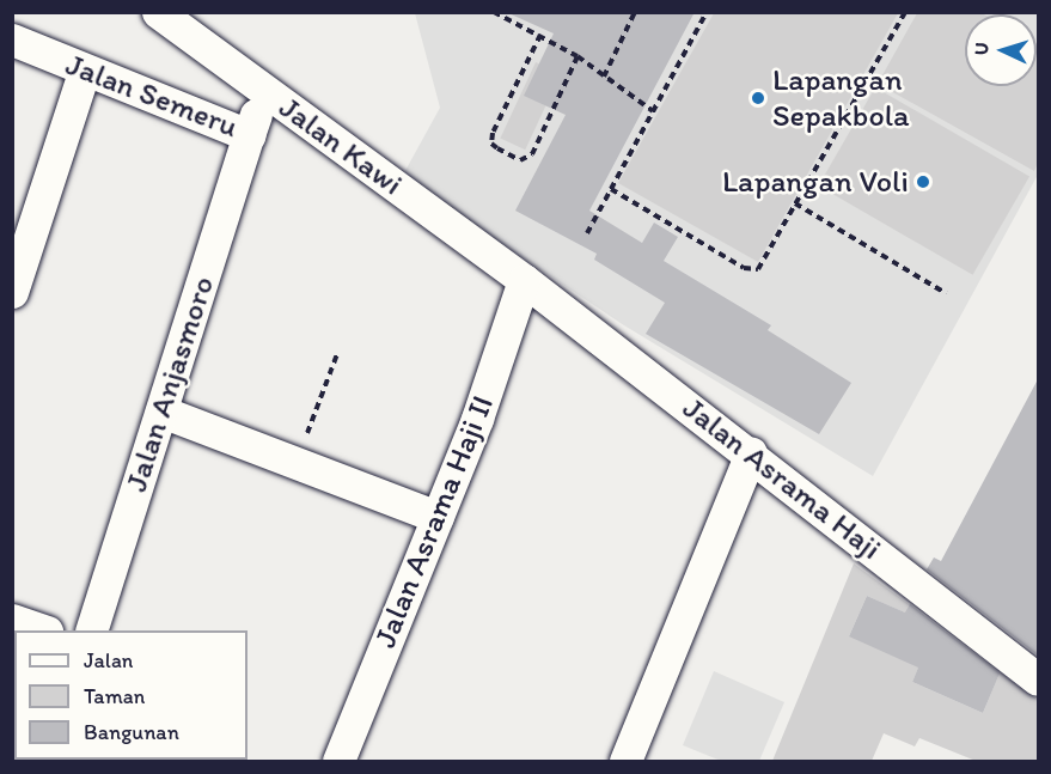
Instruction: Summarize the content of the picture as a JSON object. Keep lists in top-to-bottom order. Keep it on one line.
{"streets":{"street":["Jalan Semeru","Jalan Kawi","Jalan Anjasmoro","Jalan Asrama Haji","Jalan Asrama Haji II"]},"crossings":[["Jalan Semeru","Jalan Kawi"],["Jalan Semeru","Jalan Anjasmoro"],["Jalan Kawi","Jalan Asrama Haji"],["Jalan Kawi","Jalan Asrama Haji II"],["Jalan Asrama Haji","Jalan Asrama Haji II"]],"places":["Lapangan Sepakbola","Lapangan Voli"],"legend":["Jalan","Taman","Bangunan"],"north":"left"}
